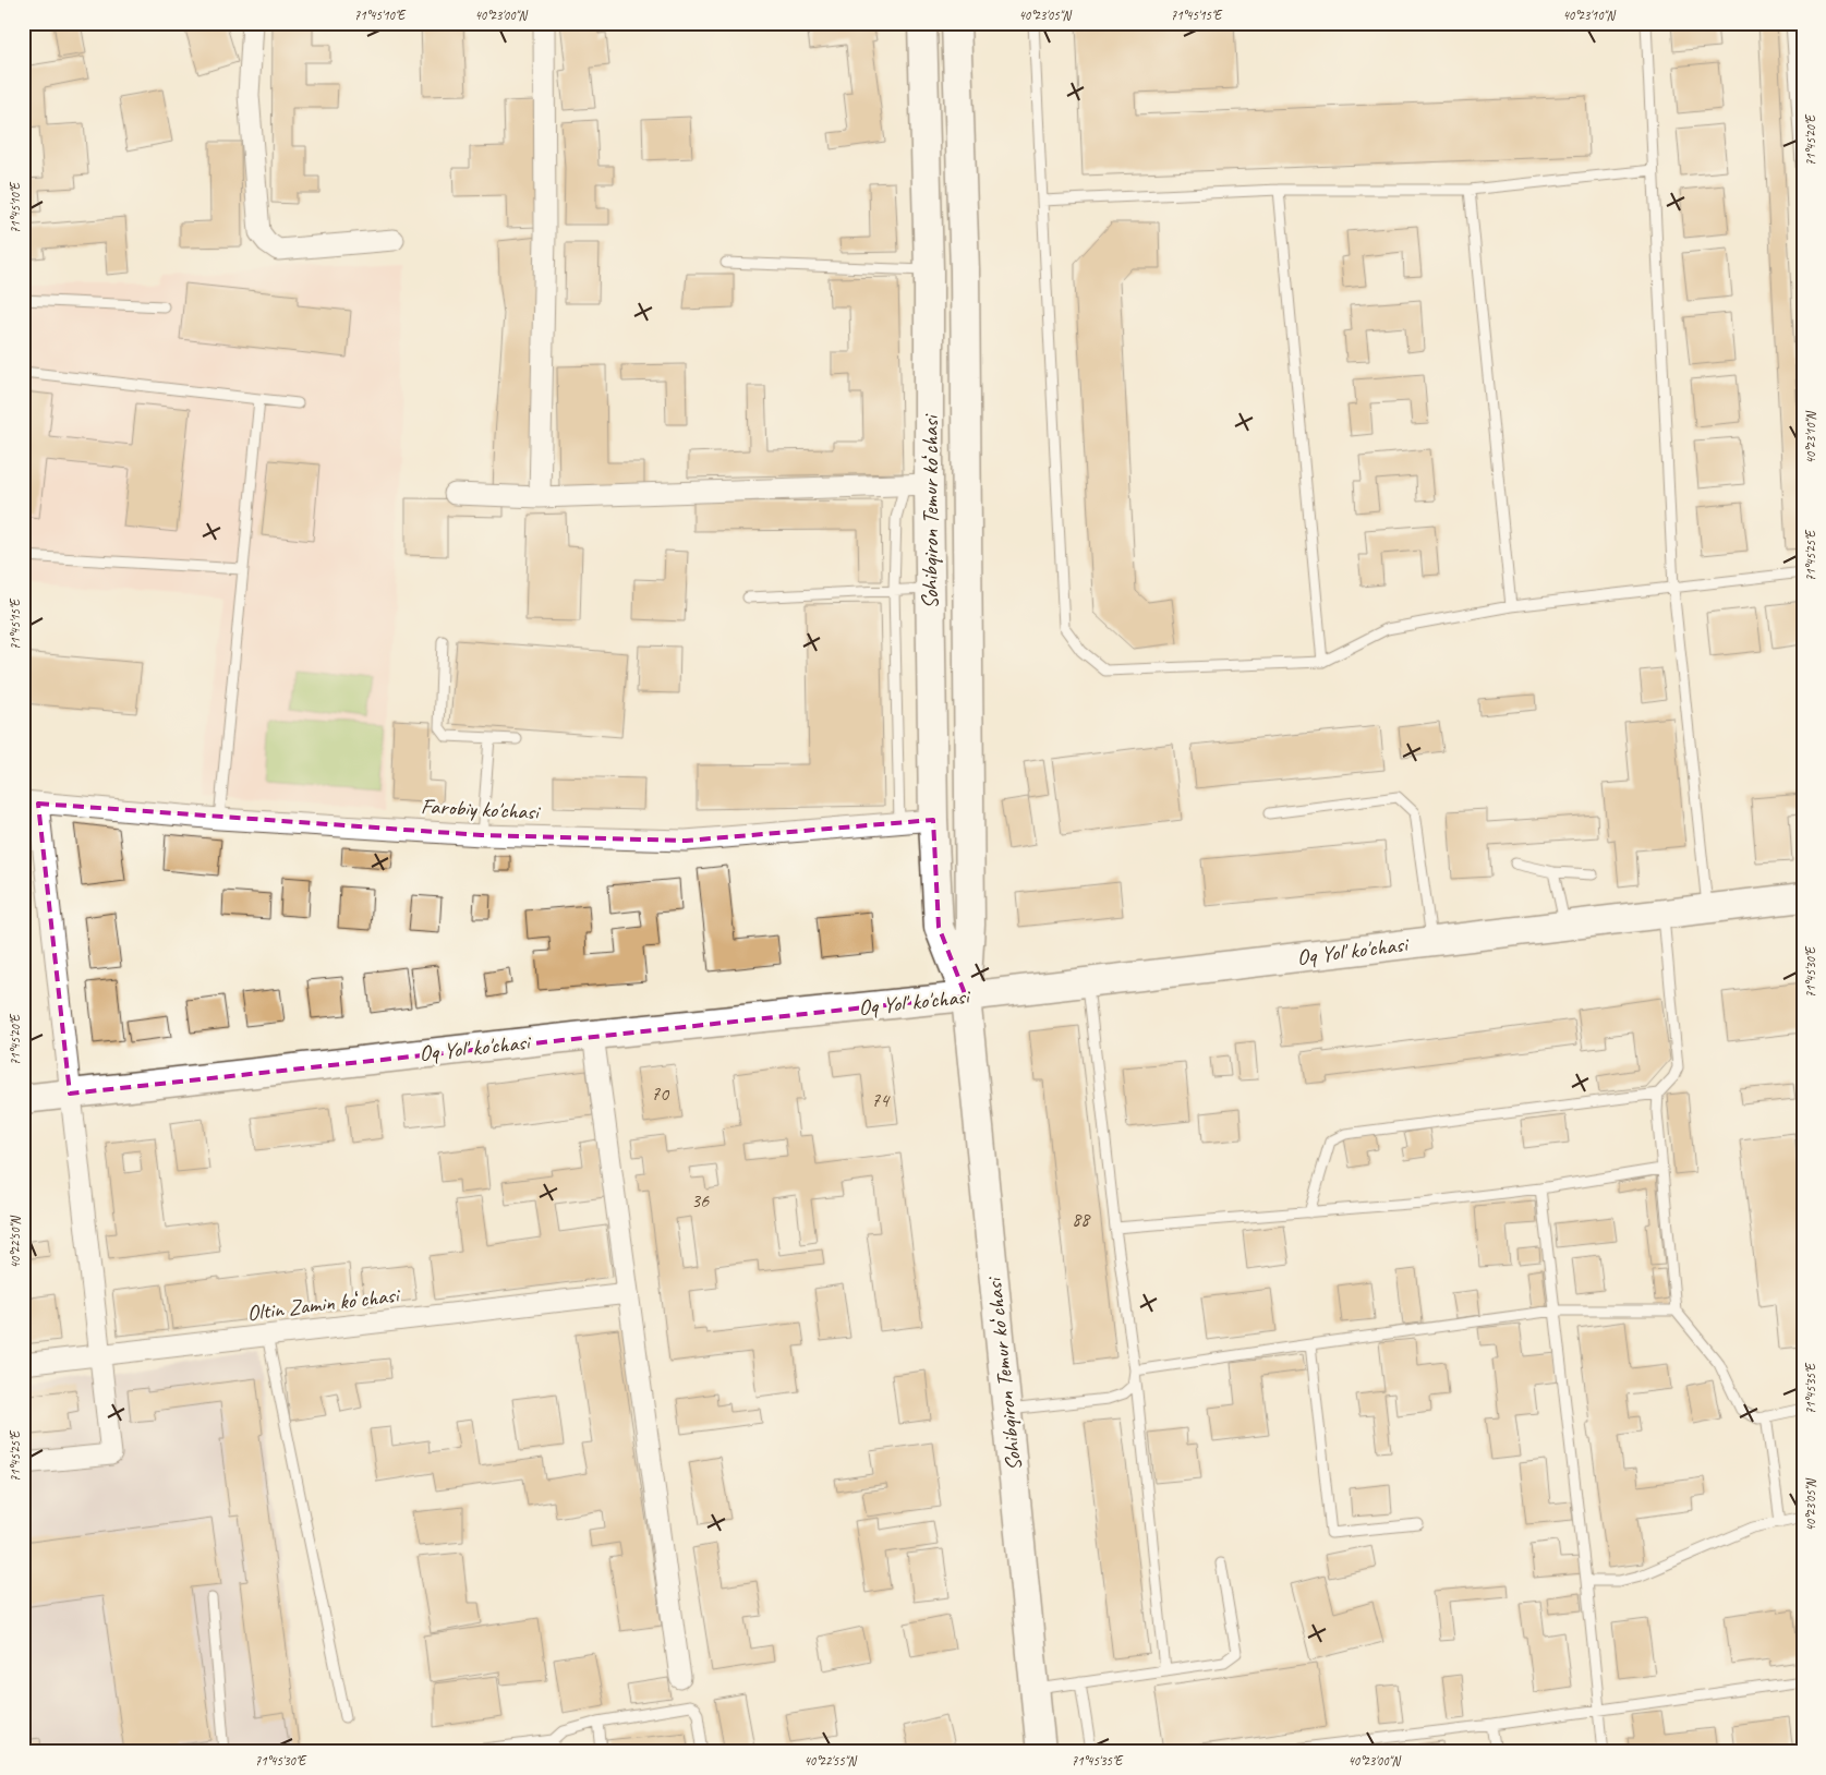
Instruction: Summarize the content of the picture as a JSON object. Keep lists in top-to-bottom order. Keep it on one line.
{"streets":{"main road":["Sohibqiron Temur koʻchasi","Oq Yol' ko'chasi"],"street":["Farobiy ko'chasi","Oltin Zamin koʻchasi"]},"crossings":[["Sohibqiron Temur koʻchasi","Farobiy ko'chasi"],["Sohibqiron Temur koʻchasi","Oq Yol' ko'chasi"]],"house_numbers":["70","74","36","88"],"coordinates":["71°45'10\"E","40°23'00\"N","40°23'05\"N","71°45'15\"E","40°23'10\"N","71°45'20\"E","71°45'25\"E","71°45'30\"E","40°22'50\"N","71°45'35\"E","40°22'55\"N"]}
